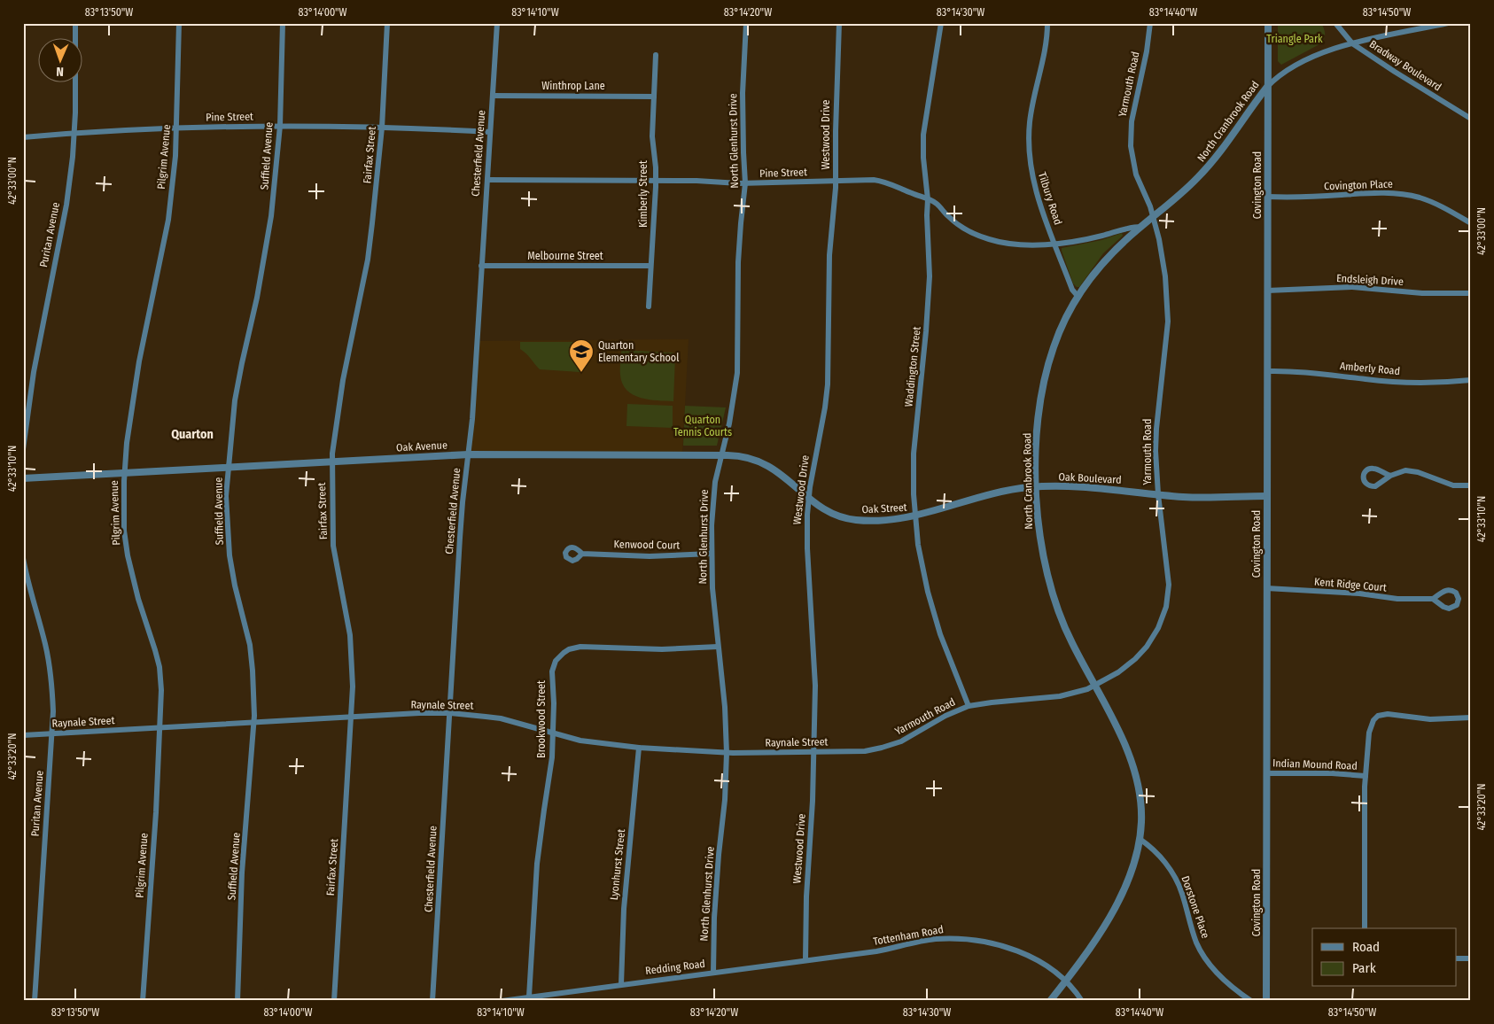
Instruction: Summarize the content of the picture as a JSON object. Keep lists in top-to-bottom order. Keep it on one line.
{"streets":{"street":["Bradway Boulevard","Yarmouth Road","Winthrop Lane","Pine Street","North Cranbrook Road","Westwood Drive","North Glenhurst Drive","Chesterfield Avenue","Fairfax Street","Suffield Avenue","Pilgrim Avenue","Covington Road","Covington Place","Kimberly Street","Tilbury Road","Puritan Avenue","Melbourne Street","Endsleigh Drive","Waddington Street","Amberly Road","Oak Avenue","Oak Boulevard","Oak Street","Kenwood Court","Kent Ridge Court","Raynale Street","Brookwood Street","Indian Mound Road","Lyonhurst Street","Dorstone Place","Tottenham Road","Redding Road"]},"crossings":[["Yarmouth Road","North Cranbrook Road"],["Yarmouth Road","Waddington Street"],["Yarmouth Road","Oak Boulevard"],["Yarmouth Road","Raynale Street"],["Winthrop Lane","Chesterfield Avenue"],["Winthrop Lane","Kimberly Street"],["Pine Street","North Cranbrook Road"],["Pine Street","Westwood Drive"],["Pine Street","North Glenhurst Drive"],["Pine Street","Chesterfield Avenue"],["Pine Street","Fairfax Street"],["Pine Street","Suffield Avenue"],["Pine Street","Pilgrim Avenue"],["Pine Street","Kimberly Street"],["Pine Street","Tilbury Road"],["Pine Street","Puritan Avenue"],["Pine Street","Waddington Street"],["North Cranbrook Road","Covington Road"],["North Cranbrook Road","Tilbury Road"],["North Cranbrook Road","Oak Boulevard"],["North Cranbrook Road","Dorstone Place"],["North Cranbrook Road","Tottenham Road"],["Westwood Drive","Oak Avenue"],["Westwood Drive","Oak Street"],["Westwood Drive","Raynale Street"],["Westwood Drive","Redding Road"],["North Glenhurst Drive","Oak Avenue"],["North Glenhurst Drive","Kenwood Court"],["North Glenhurst Drive","Raynale Street"],["North Glenhurst Drive","Brookwood Street"],["North Glenhurst Drive","Redding Road"],["Chesterfield Avenue","Melbourne Street"],["Chesterfield Avenue","Oak Avenue"],["Chesterfield Avenue","Raynale Street"],["Fairfax Street","Oak Avenue"],["Fairfax Street","Raynale Street"],["Suffield Avenue","Oak Avenue"],["Suffield Avenue","Raynale Street"],["Pilgrim Avenue","Oak Avenue"],["Pilgrim Avenue","Raynale Street"],["Covington Road","Covington Place"],["Covington Road","Endsleigh Drive"],["Covington Road","Amberly Road"],["Covington Road","Oak Boulevard"],["Covington Road","Kent Ridge Court"],["Covington Road","Indian Mound Road"],["Kimberly Street","Melbourne Street"],["Puritan Avenue","Raynale Street"],["Waddington Street","Oak Boulevard"],["Waddington Street","Oak Street"],["Oak Avenue","Oak Street"],["Oak Boulevard","Oak Street"],["Raynale Street","Brookwood Street"],["Raynale Street","Lyonhurst Street"],["Brookwood Street","Redding Road"],["Lyonhurst Street","Redding Road"],["Tottenham Road","Redding Road"]],"districts":["Quarton"],"parks":["Triangle Park","Quarton Tennis Courts"],"places":{"school or university":["Quarton Elementary School"]},"legend":["Road","Park"],"north":"bottom","coordinates":["83°13'50\"W","83°14'00\"W","83°14'10\"W","83°14'20\"W","83°14'30\"W","83°14'40\"W","83°14'50\"W","42°33'00\"N","42°33'10\"N","42°33'20\"N"]}
